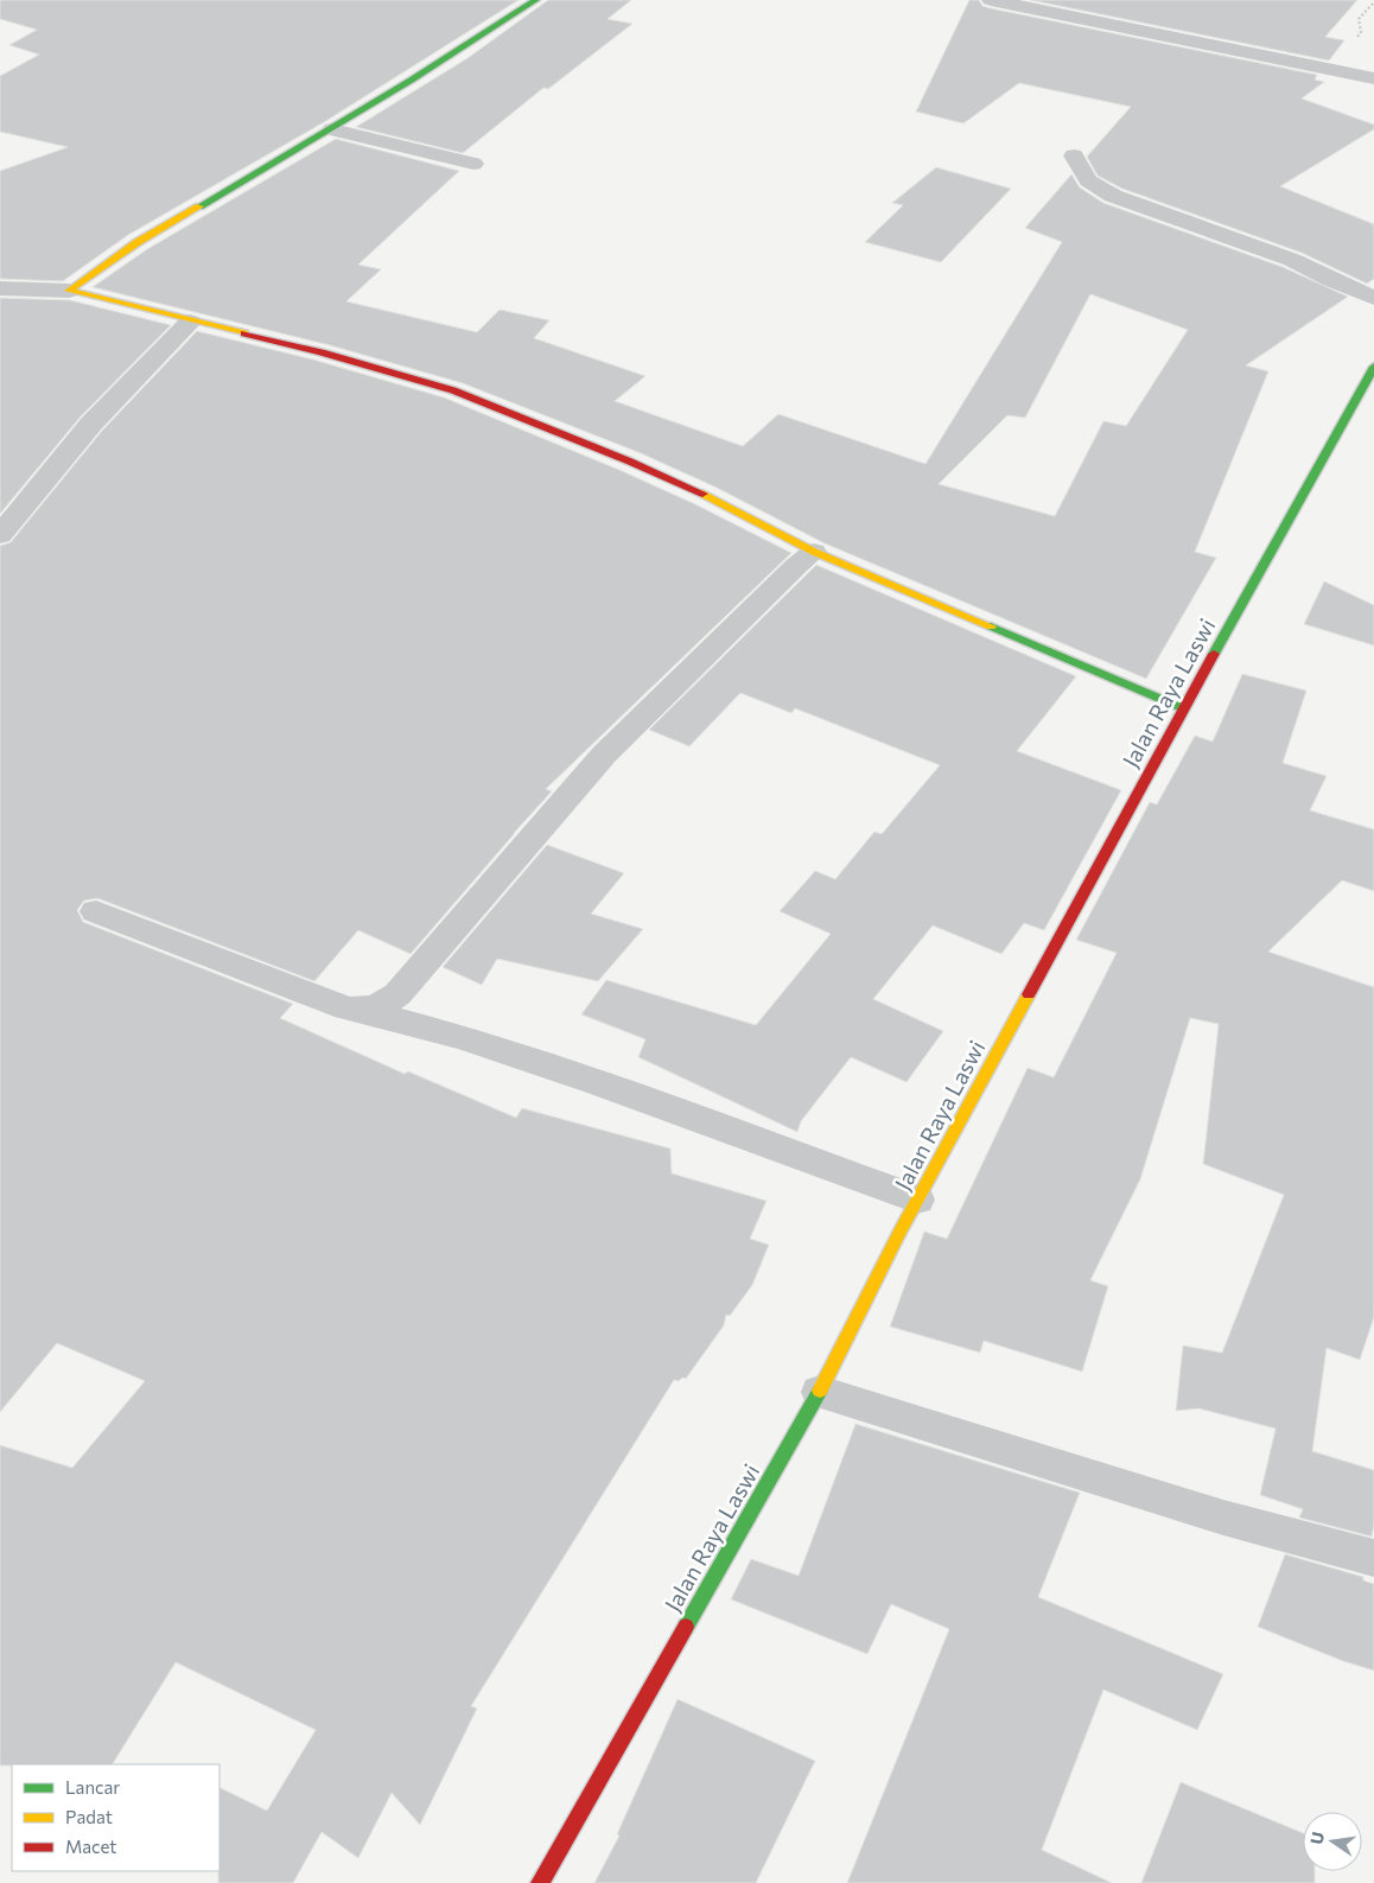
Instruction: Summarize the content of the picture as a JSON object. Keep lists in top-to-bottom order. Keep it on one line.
{"streets":{"street":["Jalan Raya Laswi"]},"legend":["Lancar","Padat","Macet"],"north":"left"}
